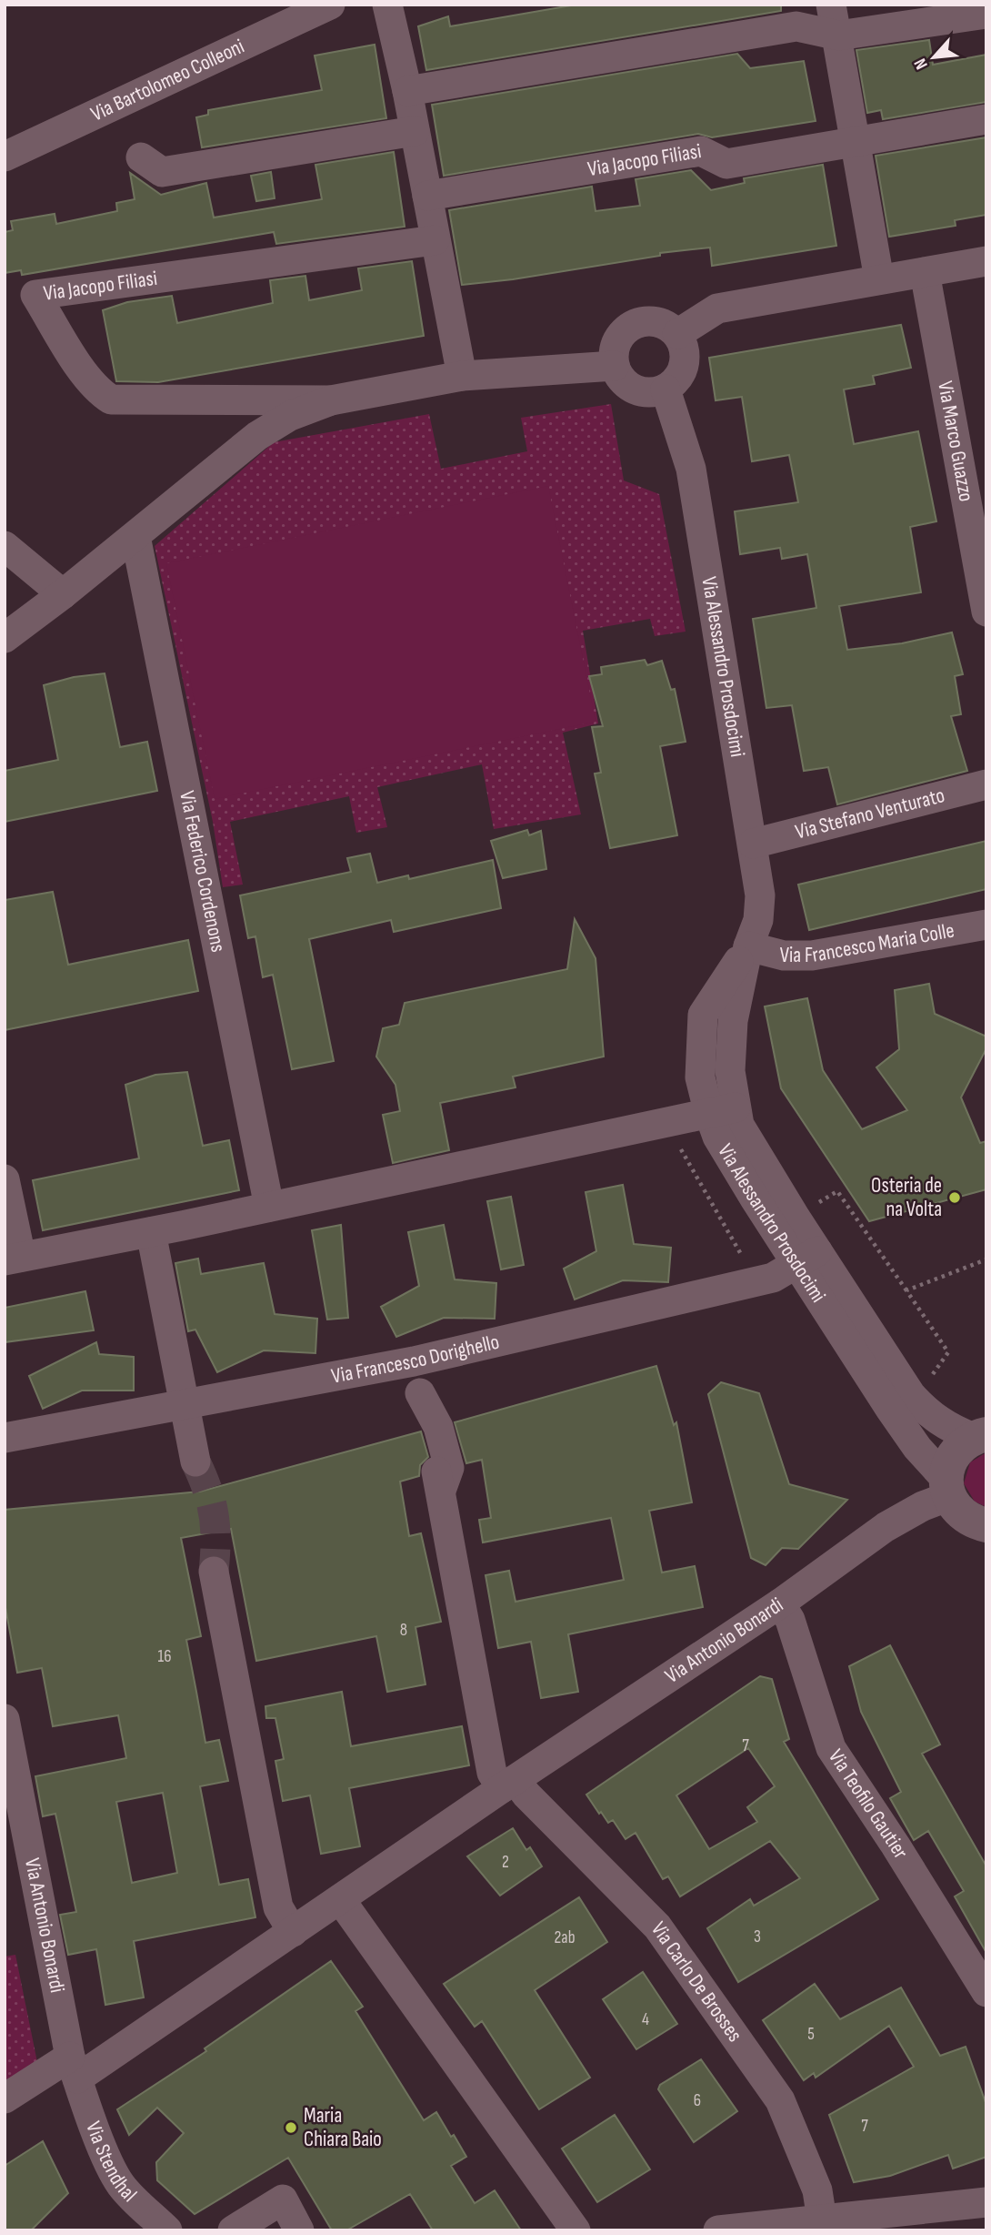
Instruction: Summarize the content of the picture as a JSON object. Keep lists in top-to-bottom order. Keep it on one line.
{"streets":{"street":["Via Bartolomeo Colleoni","Via Jacopo Filiasi","Via Marco Guazzo","Via Alessandro Prosdocimi","Via Stefano Venturato","Via Federico Cordenons","Via Francesco Maria Colle","Via Francesco Dorighello","Via Antonio Bonardi","Via Teofilo Gautier","Via Carlo De Brosses","Via Stendhal"]},"crossings":[["Via Jacopo Filiasi","Via Alessandro Prosdocimi"],["Via Jacopo Filiasi","Via Federico Cordenons"],["Via Alessandro Prosdocimi","Via Stefano Venturato"],["Via Alessandro Prosdocimi","Via Francesco Maria Colle"],["Via Alessandro Prosdocimi","Via Francesco Dorighello"],["Via Alessandro Prosdocimi","Via Antonio Bonardi"],["Via Antonio Bonardi","Via Teofilo Gautier"],["Via Antonio Bonardi","Via Carlo De Brosses"],["Via Antonio Bonardi","Via Stendhal"]],"places":["Osteria de na Volta","Maria Chiara Baio"],"house_numbers":["8","16","7","2","3","2ab","4","5","6","7"],"north":"bottom left"}
